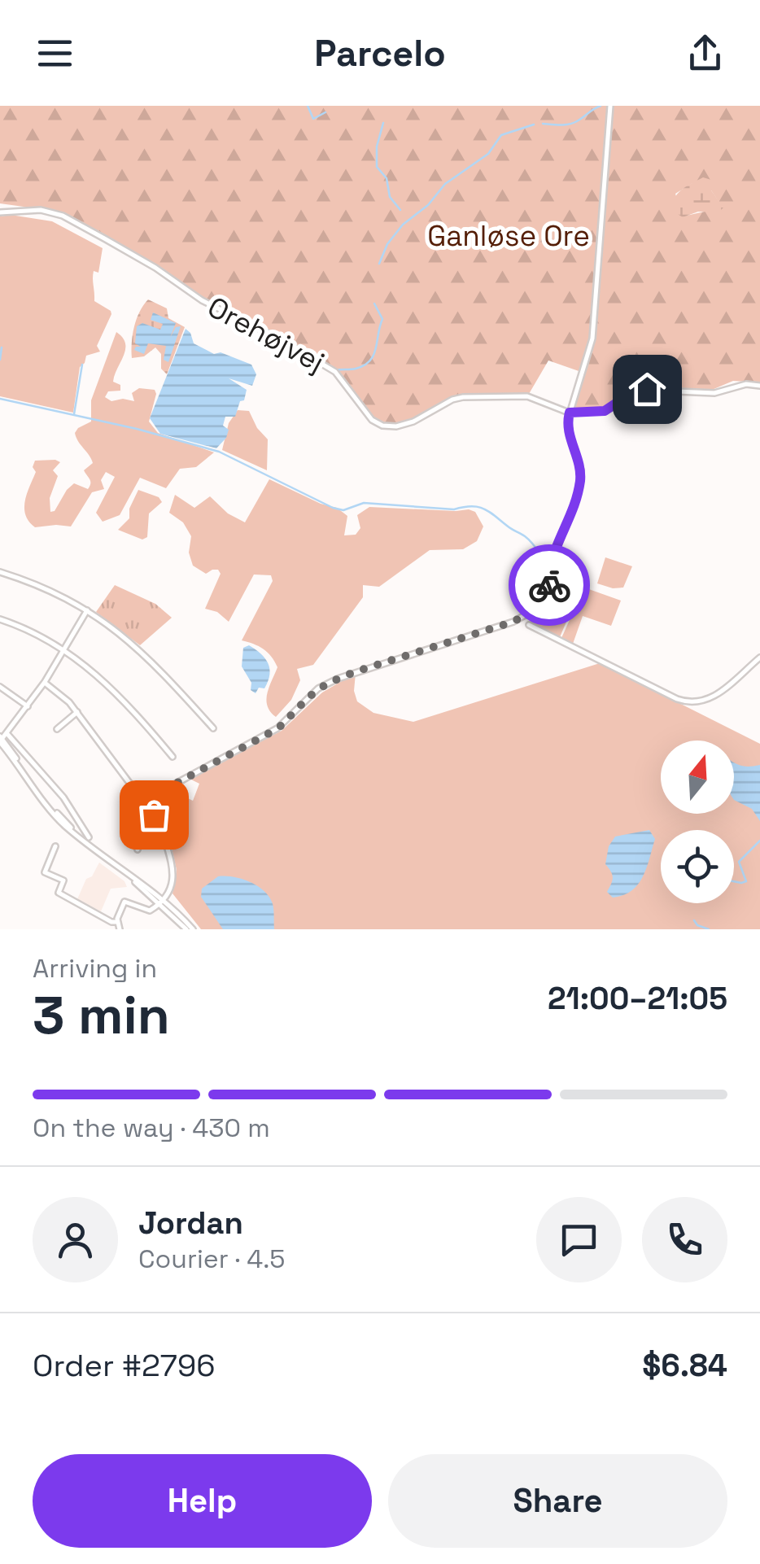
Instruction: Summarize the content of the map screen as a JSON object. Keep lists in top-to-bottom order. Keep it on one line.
{"streets":{"street":["Orehøjvej"]},"parks":["Ganløse Ore"],"north":"top","page":{"header":"Parcelo","heading":["3 min","Arriving in","21:00–21:05"],"panel":["Jordan","Courier · 4.5","Order #2796","$6.84"],"bar":"On the way · 430 m","buttons":["Help","Share"]}}
